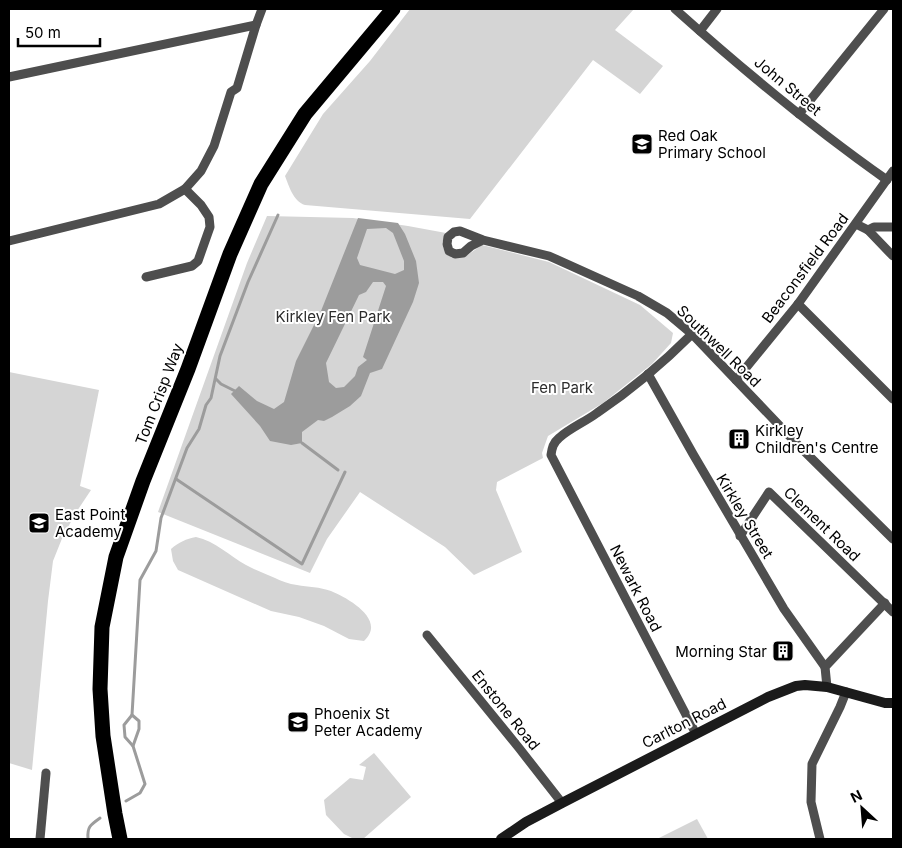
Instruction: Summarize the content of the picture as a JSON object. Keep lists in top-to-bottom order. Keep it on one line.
{"streets":{"highway":["Tom Crisp Way"],"street":["John Street","Beaconsfield Road","Southwell Road","Kirkley Street","Clement Road","Newark Road","Enstone Road","Carlton Road"]},"crossings":[["John Street","Beaconsfield Road"],["Beaconsfield Road","Southwell Road"],["Kirkley Street","Clement Road"],["Kirkley Street","Newark Road"],["Newark Road","Carlton Road"],["Enstone Road","Carlton Road"]],"parks":["Kirkley Fen Park","Fen Park"],"places":{"school or university":["Red Oak Primary School","East Point Academy","Phoenix St Peter Academy"],"building":["Kirkley Children's Centre","Morning Star"]},"scale_bar":"50 m","north":"top left"}
